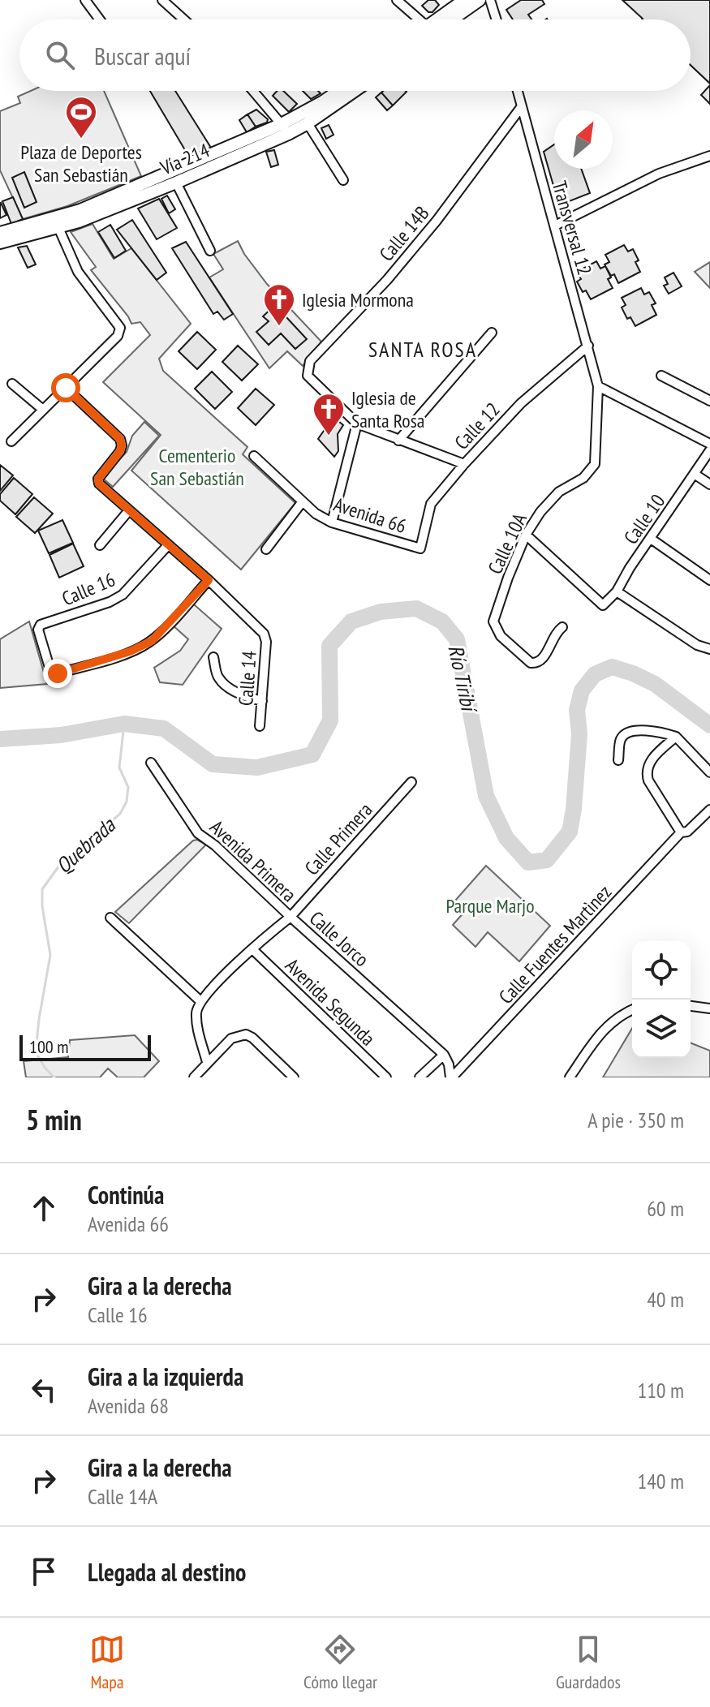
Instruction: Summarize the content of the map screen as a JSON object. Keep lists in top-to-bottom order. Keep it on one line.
{"streets":{"main road":["Vía 214"],"street":["Transversal 12","Calle 14B","Calle 12","Avenida 66","Calle 10","Calle 10A","Calle 16","Calle 14","Calle Primera","Avenida Primera","Calle Jorco","Calle Fuentes Martìnez","Avenida Segunda"]},"crossings":[["Transversal 12","Calle 14B"],["Transversal 12","Calle 12"],["Transversal 12","Calle 10A"],["Calle 12","Avenida 66"],["Calle 10","Calle 10A"],["Calle 16","Calle 14"],["Calle Primera","Avenida Primera"],["Calle Primera","Calle Jorco"],["Avenida Primera","Calle Jorco"],["Calle Jorco","Avenida Segunda"]],"districts":["SANTA ROSA"],"water":["Río Tiribí","Quebrada"],"parks":["Cementerio San Sebastián","Parque Marjo"],"places":{"sports":["Plaza de Deportes San Sebastián"],"church":["Iglesia Mormona","Iglesia de Santa Rosa"]},"scale_bar":"100 m","north":"top right","page":{"search":"Buscar aquí","scale":"100 m","heading":["5 min","A pie · 350 m"],"list":[["Continúa","Avenida 66","60 m"],["Gira a la derecha","Calle 16","40 m"],["Gira a la izquierda","Avenida 68","110 m"],["Gira a la derecha","Calle 14A","140 m"],"Llegada al destino"],"nav":["Mapa","Cómo llegar","Guardados"]}}
